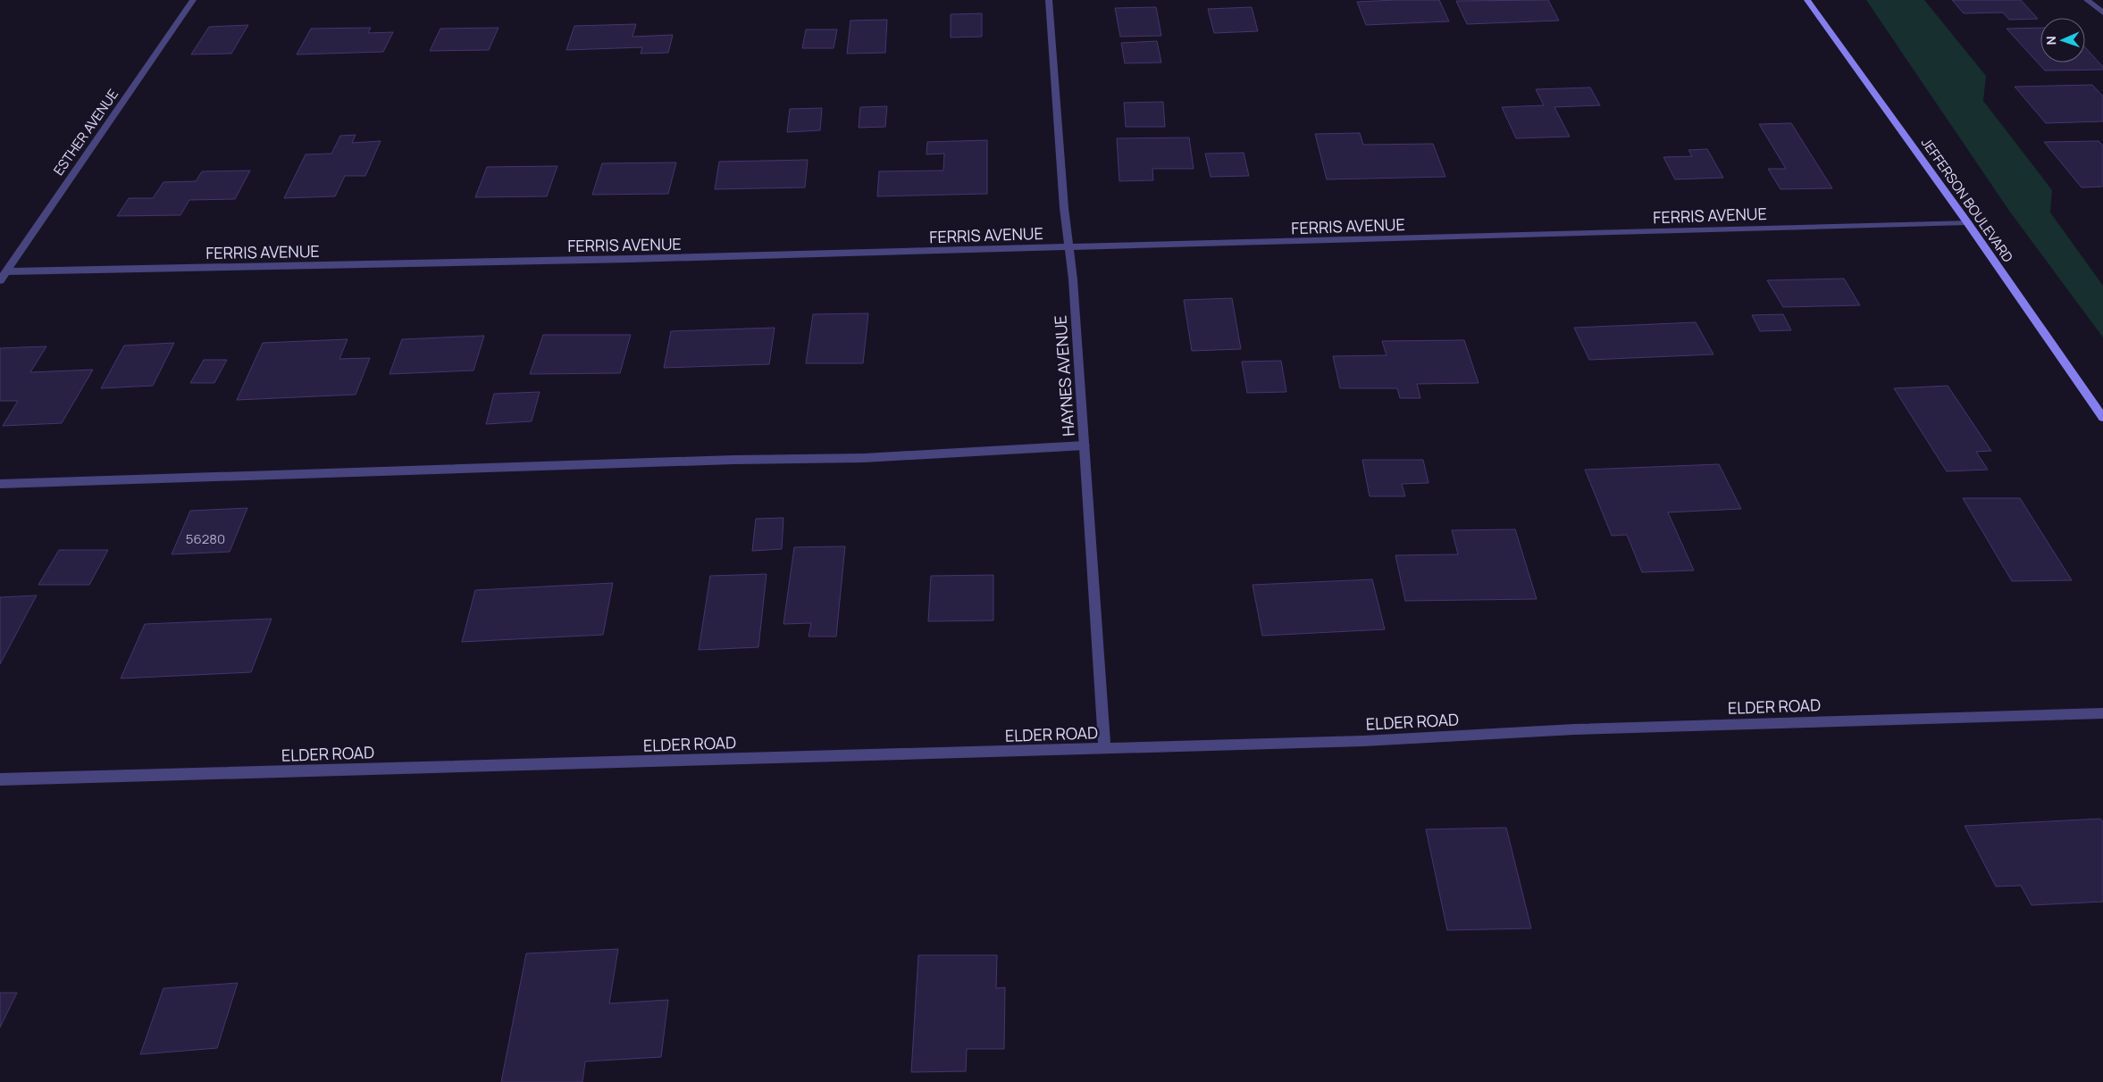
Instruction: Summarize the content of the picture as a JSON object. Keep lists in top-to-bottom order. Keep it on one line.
{"streets":{"street":["ESTHER AVENUE","JEFFERSON BOULEVARD","FERRIS AVENUE","HAYNES AVENUE","ELDER ROAD"]},"crossings":[["ESTHER AVENUE","FERRIS AVENUE"],["JEFFERSON BOULEVARD","FERRIS AVENUE"],["FERRIS AVENUE","HAYNES AVENUE"],["HAYNES AVENUE","ELDER ROAD"]],"house_numbers":["56280"],"north":"left"}
